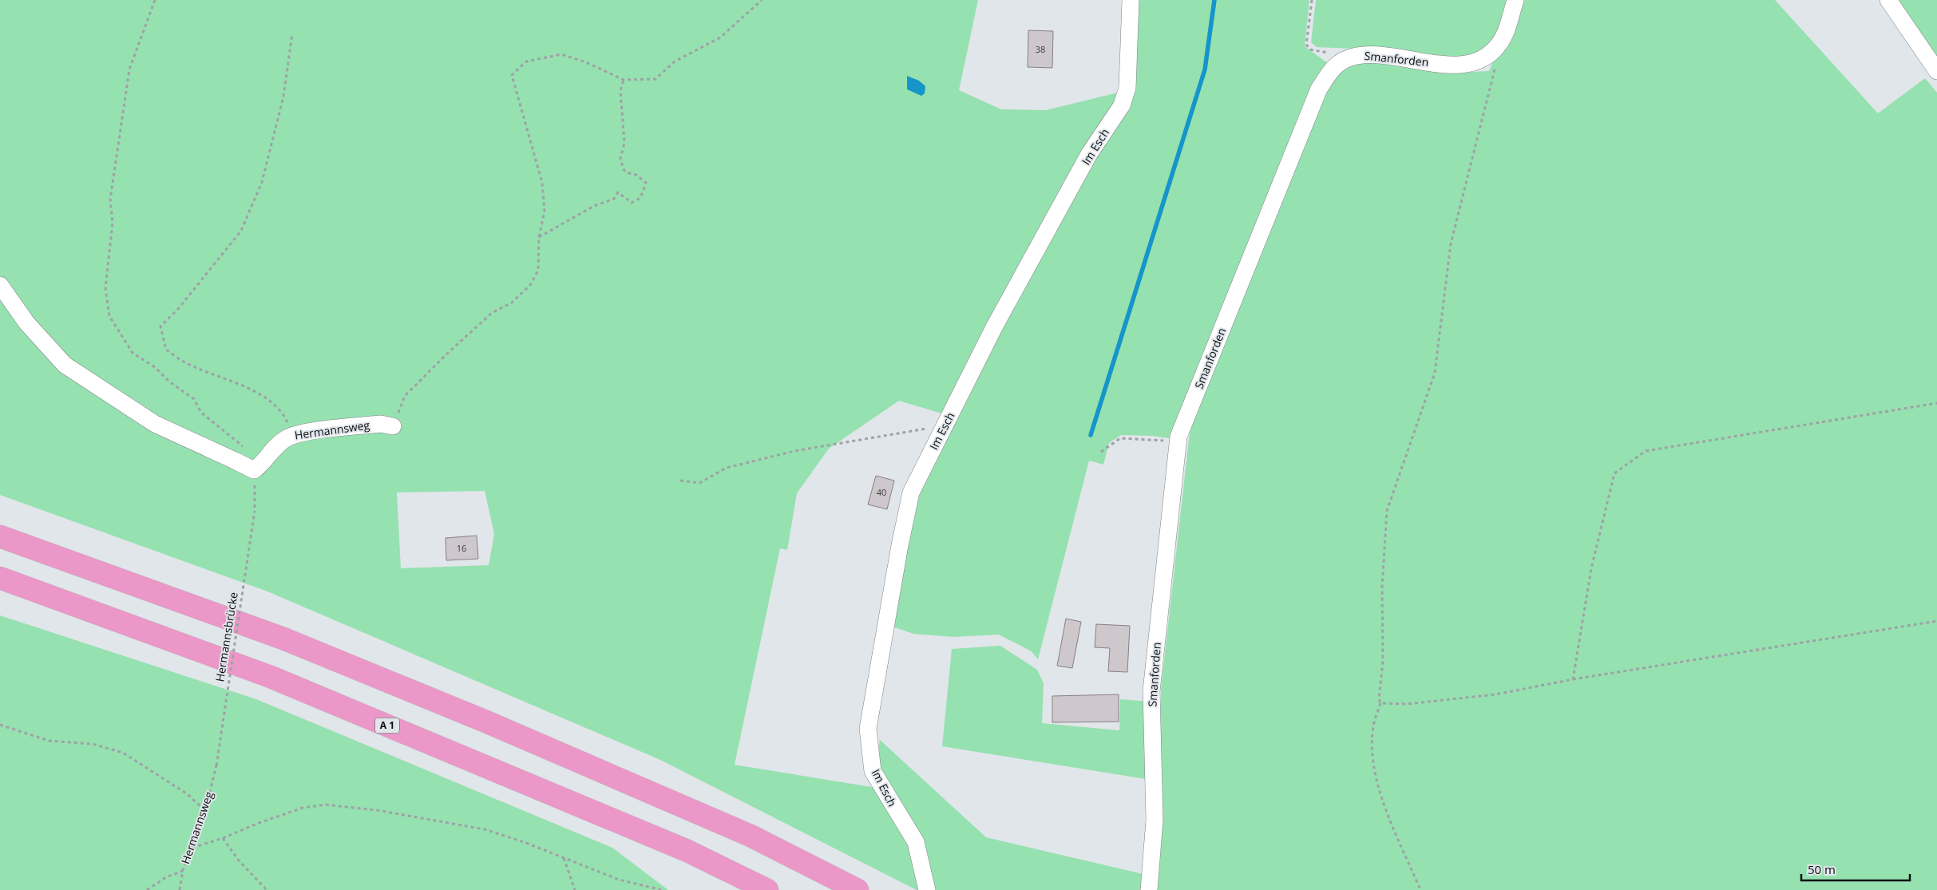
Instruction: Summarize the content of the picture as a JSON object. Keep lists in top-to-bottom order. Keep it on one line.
{"streets":{"highway":["A 1"],"street":["Smanforden","Im Esch","Hermannsweg"],"path":["Hermannsbrücke"]},"crossings":[["Hermannsweg","Hermannsbrücke"]],"house_numbers":["38","40","16"],"scale_bar":"50 m"}
